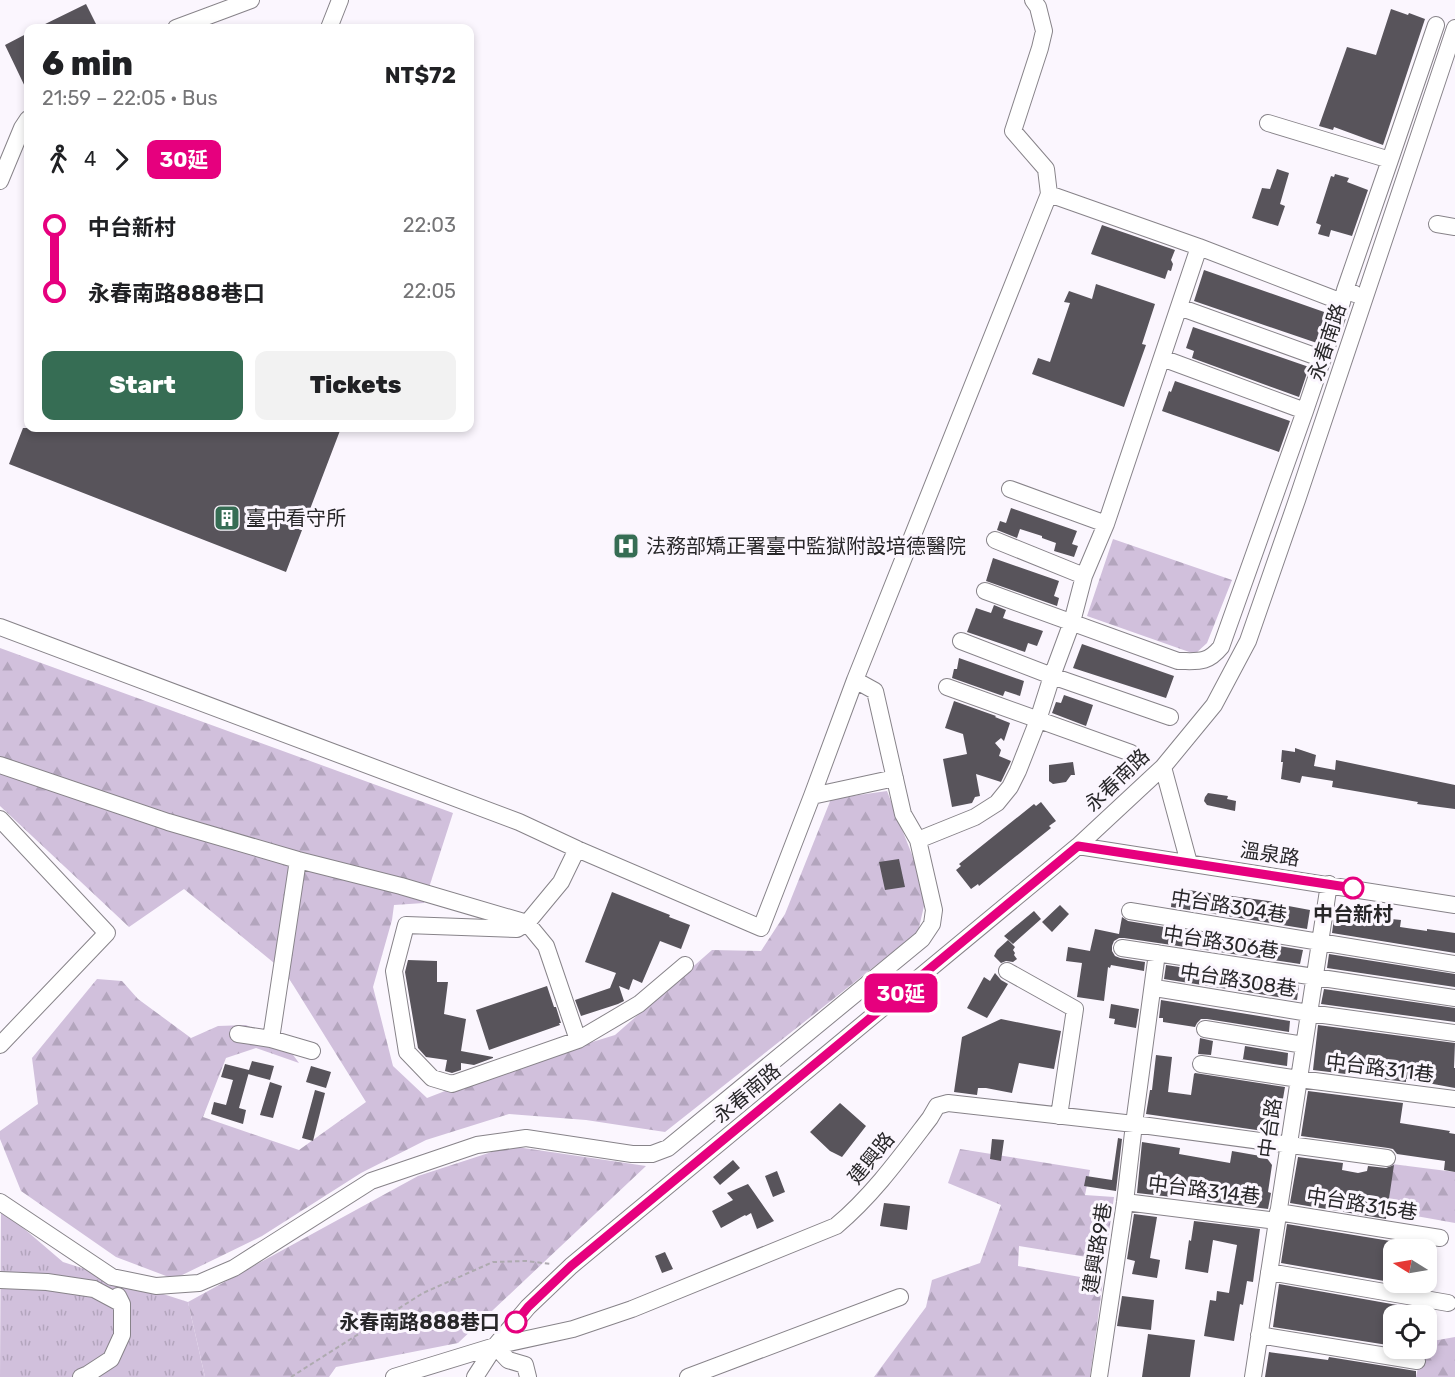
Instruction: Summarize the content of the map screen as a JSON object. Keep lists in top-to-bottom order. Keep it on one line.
{"streets":{"street":["永春南路","溫泉路","中台路304巷","中台路306巷","中台路308巷","中台路311巷","中台路","建興路","中台路314巷","中台路315巷","建興路9巷"]},"crossings":[["永春南路","溫泉路"],["永春南路","建興路"],["溫泉路","中台路"],["中台路304巷","中台路"],["中台路306巷","中台路"],["中台路306巷","建興路9巷"],["中台路308巷","中台路"],["中台路311巷","中台路"],["中台路","建興路"],["中台路","中台路314巷"],["中台路","中台路315巷"],["建興路","建興路9巷"],["中台路314巷","中台路315巷"],["中台路314巷","建興路9巷"]],"places":{"building":["臺中看守所"],"hospital":["法務部矯正署臺中監獄附設培德醫院"],"other":["中台新村","永春南路888巷口"]},"lines":["bus line 30延"],"north":"left","page":{"on_map":"30延","heading":["6 min","21:59 – 22:05 · Bus","NT$72"],"legs":["4","30延"],"list":[{"name":"中台新村","value":"22:03"},{"name":"永春南路888巷口","value":"22:05"}],"buttons":["Start","Tickets"]}}
